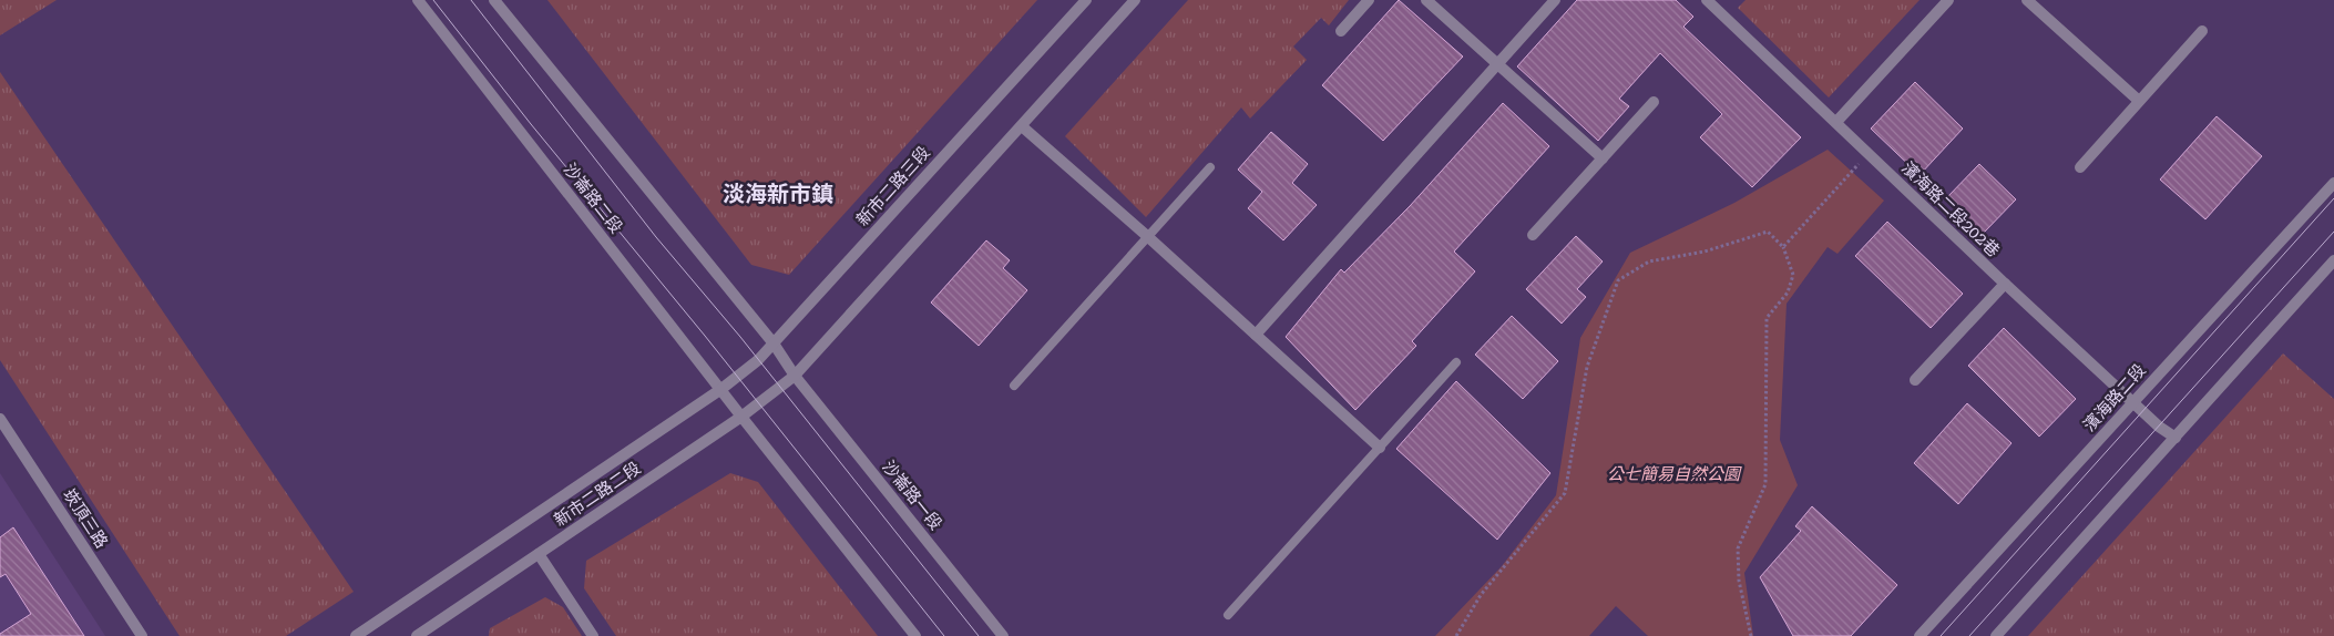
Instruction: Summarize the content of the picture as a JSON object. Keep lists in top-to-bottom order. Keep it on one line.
{"streets":{"street":["新市二路三段","沙崙路二段","濱海路二段202巷","濱海路二段","新市二路二段","沙崙路一段","崁頂三路"]},"crossings":[["新市二路三段","沙崙路二段"],["新市二路三段","新市二路二段"],["沙崙路二段","新市二路二段"],["濱海路二段202巷","濱海路二段"],["新市二路二段","沙崙路一段"]],"districts":["淡海新市鎮"],"parks":["公七簡易自然公園"]}
